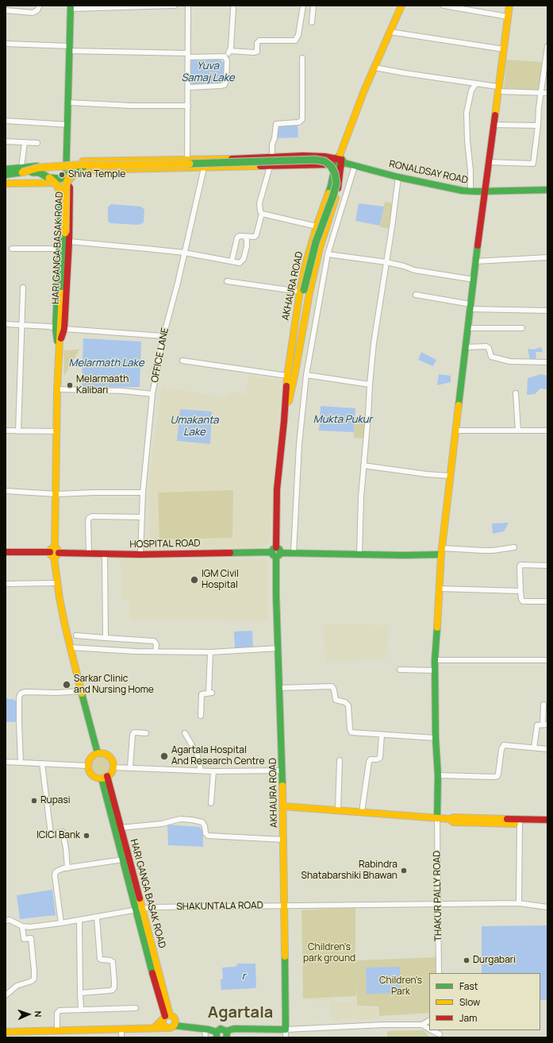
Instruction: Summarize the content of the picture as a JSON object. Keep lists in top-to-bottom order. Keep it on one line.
{"streets":{"main road":["RONALDSAY ROAD","HARI GANGA BASAK ROAD","AKHAURA ROAD","HOSPITAL ROAD"],"street":["OFFICE LANE","THAKUR PALLY ROAD","SHAKUNTALA ROAD"]},"crossings":[["RONALDSAY ROAD","AKHAURA ROAD"],["HARI GANGA BASAK ROAD","SHAKUNTALA ROAD"],["AKHAURA ROAD","HOSPITAL ROAD"],["AKHAURA ROAD","SHAKUNTALA ROAD"],["OFFICE LANE","HOSPITAL ROAD"],["THAKUR PALLY ROAD","SHAKUNTALA ROAD"]],"districts":["Agartala"],"water":["Yuva Samaj Lake","Melarmath Lake","Mukta Pukur","Umakanta Lake","r"],"parks":["Children's park ground","Children's Park"],"places":["Shiva Temple","Melarmaath Kalibari","IGM Civil Hospital","Sarkar Clinic and Nursing Home","Agartala Hospital And Research Centre","Rupasi","ICICI Bank","Rabindra Shatabarshiki Bhawan","Durgabari"],"legend":["Fast","Slow","Jam"],"north":"right"}
